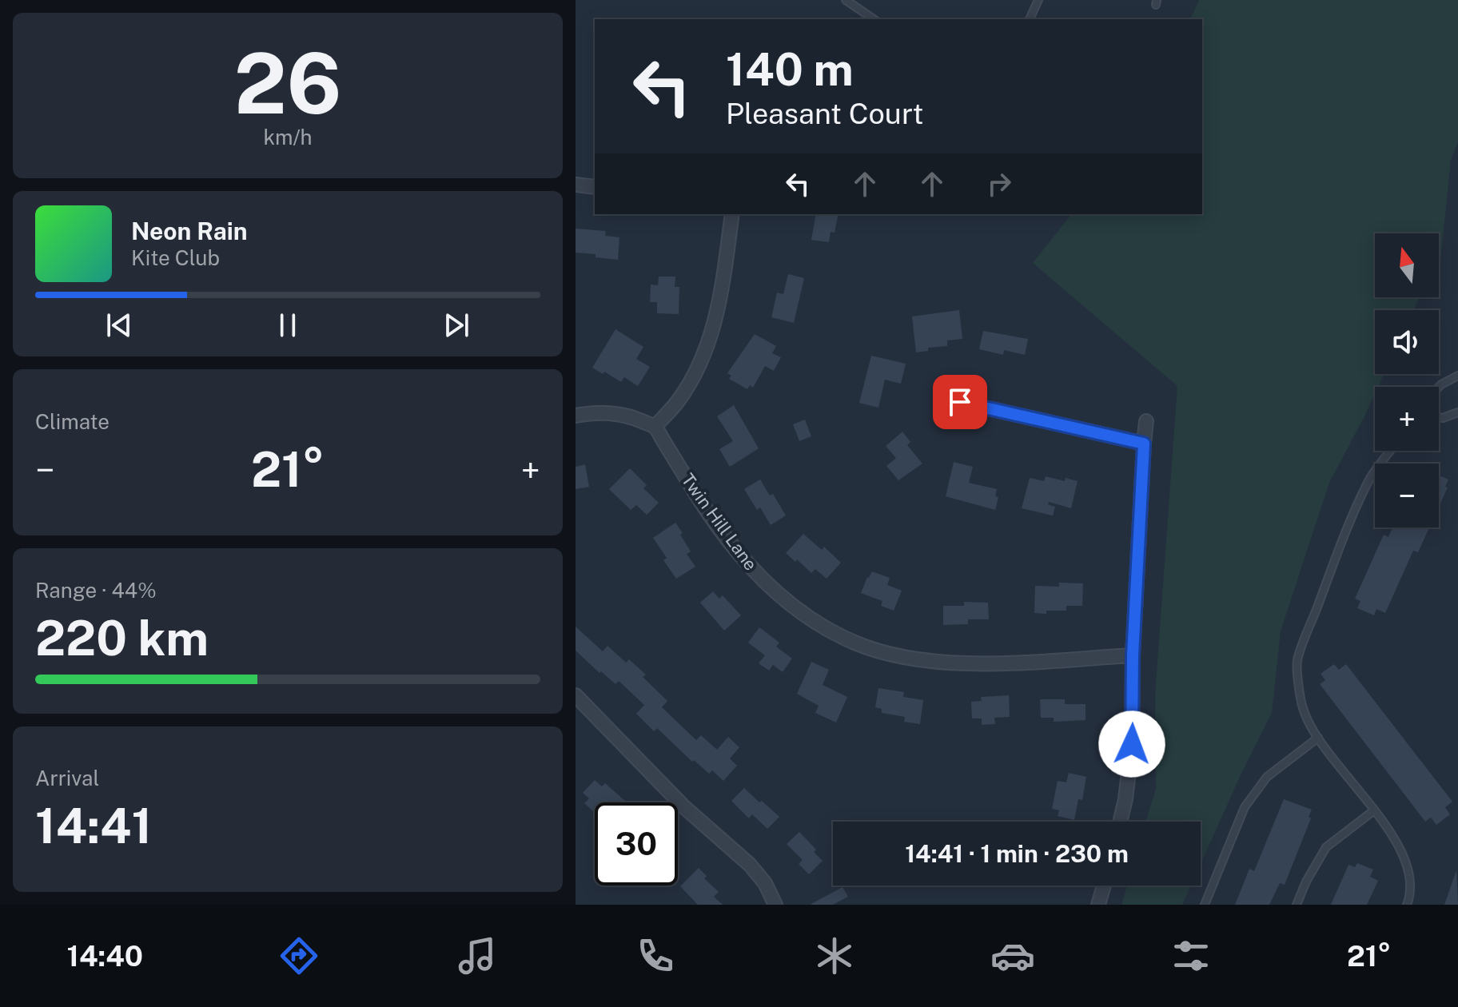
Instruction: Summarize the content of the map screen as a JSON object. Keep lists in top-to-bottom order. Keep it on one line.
{"streets":{"street":["Twin Hill Lane"]},"north":"top","page":{"tile":[["26","km/h"],"Climate",["Range · 44%","220 km"],["Arrival","14:41"]],"turn":["140 m","Pleasant Court"],"song":["Neon Rain","Kite Club"],"map_buttons":["+","−"],"heat":["−","21°","+"],"limit":"30","trip":"14:41 · 1 min · 230 m","tabs":["14:40","21°"]}}
